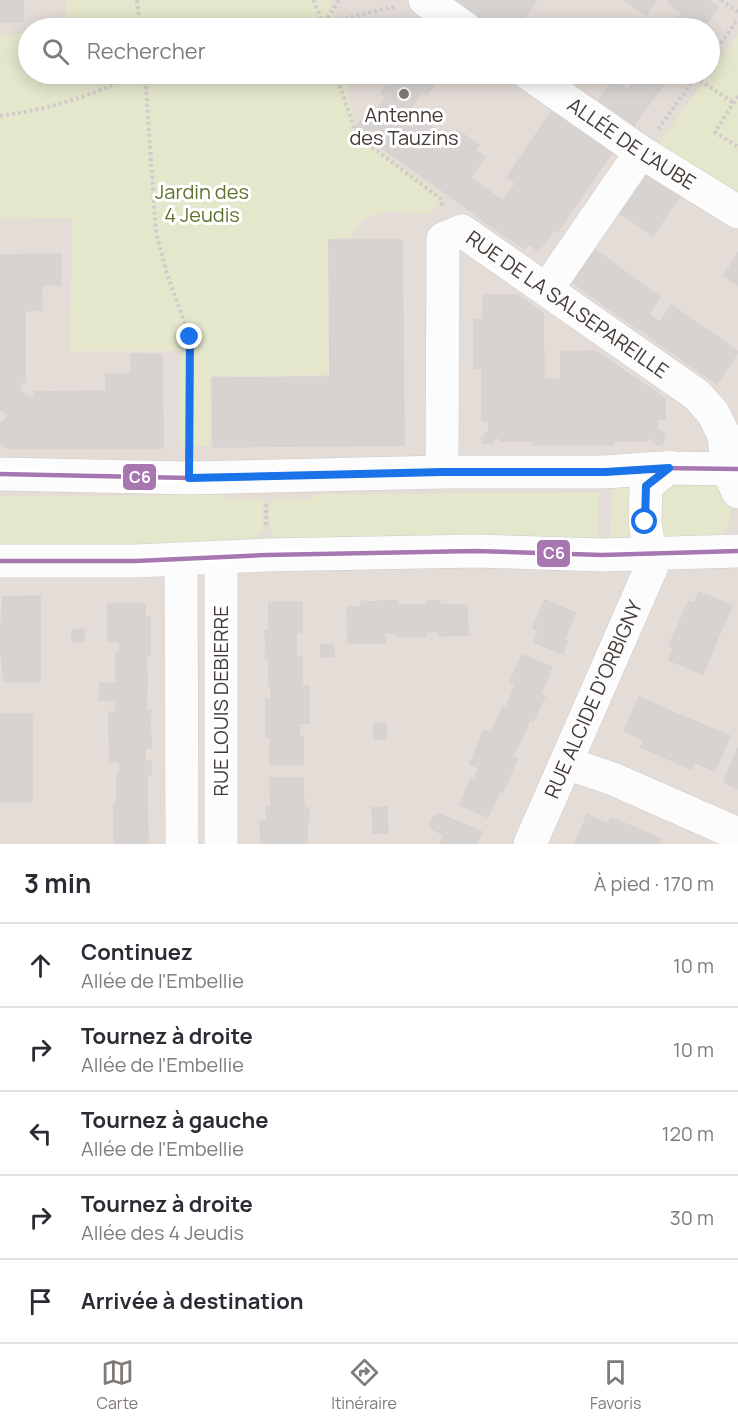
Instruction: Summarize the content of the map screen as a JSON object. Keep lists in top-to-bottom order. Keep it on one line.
{"streets":{"street":["ALLÉE DE L'AUBE","RUE DE LA SALSEPAREILLE","RUE ALCIDE D'ORBIGNY","RUE LOUIS DEBIERRE"]},"parks":["Jardin des 4 Jeudis"],"places":["Antenne des Tauzins"],"lines":["transit line C6"],"page":{"search":"Rechercher","heading":["3 min","À pied · 170 m"],"list":[["Continuez","Allée de l'Embellie","10 m"],["Tournez à droite","Allée de l'Embellie","10 m"],["Tournez à gauche","Allée de l'Embellie","120 m"],["Tournez à droite","Allée des 4 Jeudis","30 m"],"Arrivée à destination"],"nav":["Carte","Itinéraire","Favoris"]}}
